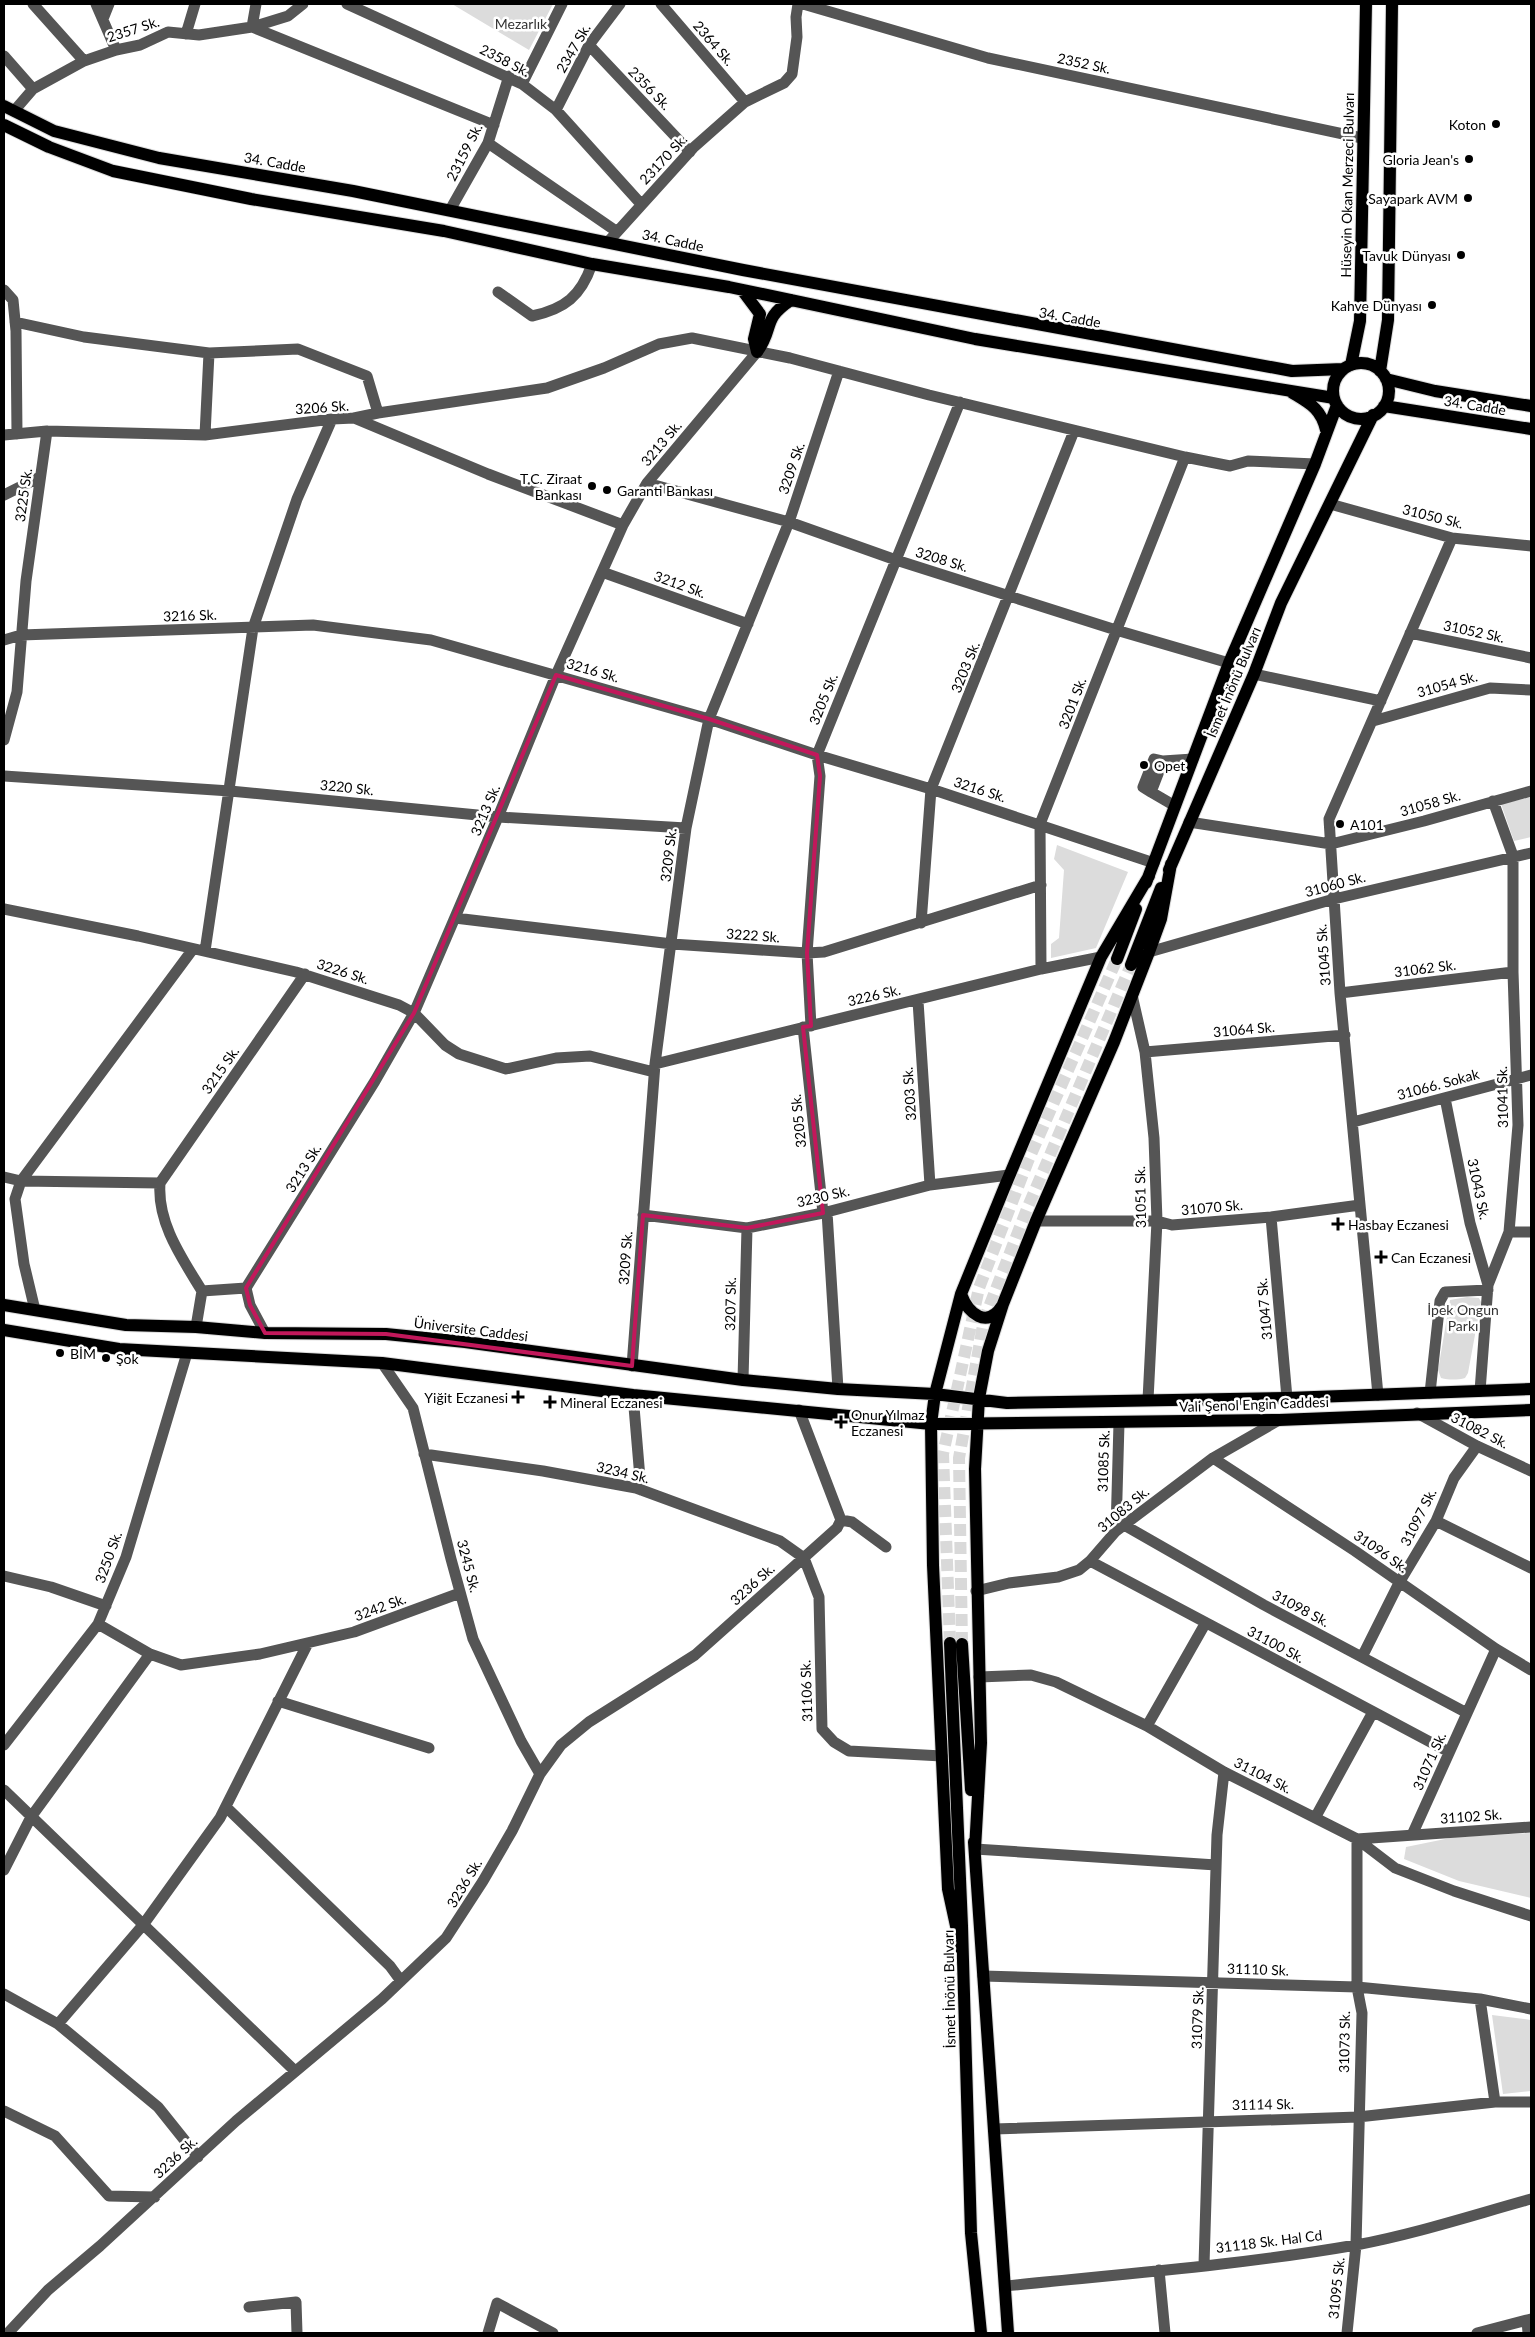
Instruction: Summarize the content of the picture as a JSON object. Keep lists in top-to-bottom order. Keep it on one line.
{"streets":{"main road":["34. Cadde","Hüseyin Okan Merzeci Bulvarı","İsmet İnönü Bulvarı","Üniversite Caddesi","Vali Şenol Engin Caddesi"],"street":["2357 Sk.","2364 Sk.","2347 Sk.","2358 Sk.","2352 Sk.","2356 Sk.","23159 Sk.","23170 Sk.","3206 Sk.","3213 Sk.","3209 Sk.","3225 Sk.","31050 Sk.","3208 Sk.","3212 Sk.","3216 Sk.","31052 Sk.","3203 Sk.","31054 Sk.","3205 Sk.","3201 Sk.","3220 Sk.","31058 Sk.","31060 Sk.","3222 Sk.","31045 Sk.","31062 Sk.","3226 Sk.","31064 Sk.","3215 Sk.","31066. Sokak","31041 Sk.","31043 Sk.","3230 Sk.","31051 Sk.","31070 Sk.","3207 Sk.","31047 Sk.","31082 Sk.","31085 Sk.","3234 Sk.","31083 Sk.","31097 Sk.","31096 Sk.","3250 Sk.","3245 Sk.","3236 Sk.","3242 Sk.","31098 Sk.","31100 Sk.","31106 Sk.","31071 Sk.","31104 Sk.","31102 Sk.","31110 Sk.","31079 Sk.","31073 Sk.","31114 Sk.","31118 Sk. Hal Cd","31095 Sk."]},"crossings":[["2357 Sk.","34. Cadde"],["2364 Sk.","23170 Sk."],["2347 Sk.","2358 Sk."],["2347 Sk.","2356 Sk."],["2358 Sk.","23159 Sk."],["2358 Sk.","23170 Sk."],["2352 Sk.","Hüseyin Okan Merzeci Bulvarı"],["2356 Sk.","23170 Sk."],["23159 Sk.","34. Cadde"],["23170 Sk.","34. Cadde"],["34. Cadde","Hüseyin Okan Merzeci Bulvarı"],["34. Cadde","İsmet İnönü Bulvarı"],["Hüseyin Okan Merzeci Bulvarı","İsmet İnönü Bulvarı"],["3206 Sk.","3213 Sk."],["3206 Sk.","3225 Sk."],["3213 Sk.","3208 Sk."],["3213 Sk.","3212 Sk."],["3213 Sk.","3216 Sk."],["3213 Sk.","3220 Sk."],["3213 Sk.","3222 Sk."],["3213 Sk.","3226 Sk."],["3209 Sk.","3208 Sk."],["3209 Sk.","3212 Sk."],["3209 Sk.","3216 Sk."],["3209 Sk.","3220 Sk."],["3209 Sk.","3222 Sk."],["3209 Sk.","3226 Sk."],["3209 Sk.","3230 Sk."],["3209 Sk.","Üniversite Caddesi"],["3225 Sk.","3216 Sk."],["31050 Sk.","İsmet İnönü Bulvarı"],["31050 Sk.","31045 Sk."],["3208 Sk.","3203 Sk."],["3208 Sk.","İsmet İnönü Bulvarı"],["3208 Sk.","3205 Sk."],["3208 Sk.","3201 Sk."],["3216 Sk.","3203 Sk."],["3216 Sk.","İsmet İnönü Bulvarı"],["3216 Sk.","3205 Sk."],["3216 Sk.","3201 Sk."],["31052 Sk.","31045 Sk."],["3203 Sk.","3222 Sk."],["3203 Sk.","3226 Sk."],["3203 Sk.","3230 Sk."],["İsmet İnönü Bulvarı","31058 Sk."],["İsmet İnönü Bulvarı","31110 Sk."],["İsmet İnönü Bulvarı","31114 Sk."],["İsmet İnönü Bulvarı","31118 Sk. Hal Cd"],["31054 Sk.","31045 Sk."],["3205 Sk.","3222 Sk."],["3205 Sk.","3226 Sk."],["3205 Sk.","3230 Sk."],["3205 Sk.","Üniversite Caddesi"],["3201 Sk.","3222 Sk."],["3201 Sk.","3226 Sk."],["31058 Sk.","31045 Sk."],["31058 Sk.","31041 Sk."],["31060 Sk.","31045 Sk."],["31060 Sk.","31041 Sk."],["31045 Sk.","31062 Sk."],["31045 Sk.","31064 Sk."],["31045 Sk.","31066. Sokak"],["31045 Sk.","31070 Sk."],["31045 Sk.","Vali Şenol Engin Caddesi"],["31062 Sk.","31041 Sk."],["3226 Sk.","3215 Sk."],["31064 Sk.","31051 Sk."],["31066. Sokak","31041 Sk."],["31066. Sokak","31043 Sk."],["31041 Sk.","31043 Sk."],["31041 Sk.","Vali Şenol Engin Caddesi"],["3230 Sk.","3207 Sk."],["31051 Sk.","31070 Sk."],["31051 Sk.","Vali Şenol Engin Caddesi"],["31070 Sk.","31047 Sk."],["3207 Sk.","Üniversite Caddesi"],["31047 Sk.","Vali Şenol Engin Caddesi"],["Üniversite Caddesi","Vali Şenol Engin Caddesi"],["Vali Şenol Engin Caddesi","31082 Sk."],["Vali Şenol Engin Caddesi","31085 Sk."],["Vali Şenol Engin Caddesi","31083 Sk."],["31082 Sk.","31097 Sk."],["31085 Sk.","31083 Sk."],["31085 Sk.","31098 Sk."],["3234 Sk.","3245 Sk."],["3234 Sk.","3236 Sk."],["3234 Sk.","31106 Sk."],["31083 Sk.","31096 Sk."],["31083 Sk.","31098 Sk."],["31083 Sk.","31100 Sk."],["31097 Sk.","31096 Sk."],["31097 Sk.","31098 Sk."],["31096 Sk.","31071 Sk."],["3250 Sk.","3242 Sk."],["3245 Sk.","3236 Sk."],["3245 Sk.","3242 Sk."],["3236 Sk.","31106 Sk."],["31098 Sk.","31071 Sk."],["31100 Sk.","31071 Sk."],["31071 Sk.","31102 Sk."],["31104 Sk.","31079 Sk."],["31104 Sk.","31073 Sk."],["31110 Sk.","31079 Sk."],["31110 Sk.","31073 Sk."],["31079 Sk.","31114 Sk."],["31079 Sk.","31118 Sk. Hal Cd"],["31073 Sk.","31114 Sk."],["31073 Sk.","31118 Sk. Hal Cd"],["31073 Sk.","31095 Sk."],["31118 Sk. Hal Cd","31095 Sk."]],"parks":["Mezarlık","İpek Ongun Parkı"],"places":{"other":["Koton","Gloria Jean's","Sayapark AVM","Tavuk Dünyası","Kahve Dünyası","T.C. Ziraat Bankası","Garanti Bankası","Opet","A101","BİM","Şok"],"health":["Hasbay Eczanesi","Can Eczanesi","Yiğit Eczanesi","Mineral Eczanesi","Onur Yılmaz Eczanesi"]}}
